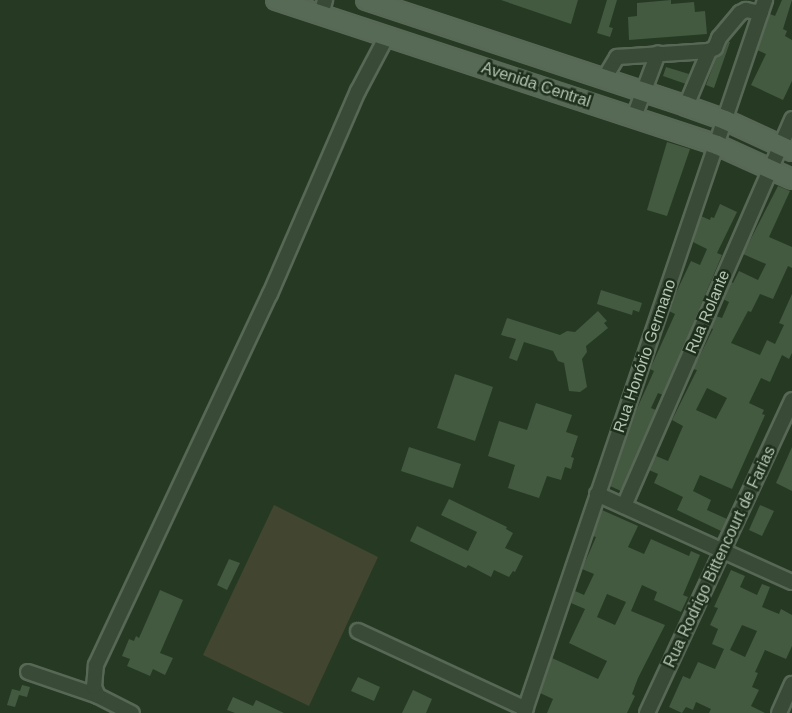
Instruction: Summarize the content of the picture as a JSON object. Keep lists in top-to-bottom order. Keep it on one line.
{"streets":{"main road":["Avenida Central"],"street":["Rua Rolante","Rua Honório Germano","Rua Rodrigo Bittencourt de Farias"]},"crossings":[["Avenida Central","Rua Rolante"],["Avenida Central","Rua Honório Germano"]]}
